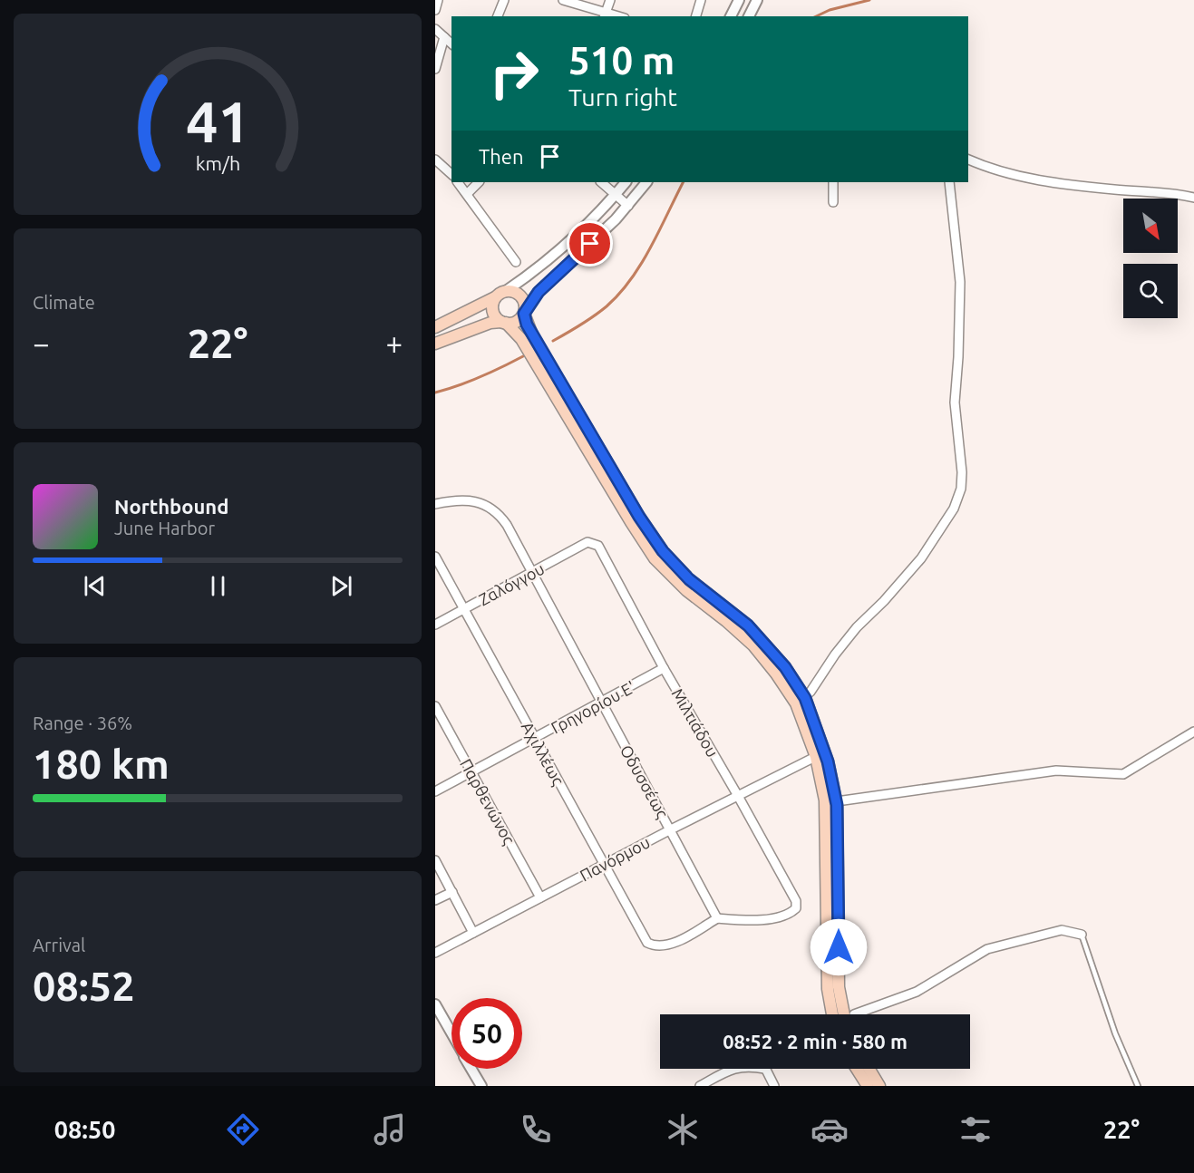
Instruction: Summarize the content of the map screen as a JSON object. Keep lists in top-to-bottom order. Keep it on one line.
{"streets":{"street":["Ζαλόγγου","Γρηγορίου Ε'","Μιλτιάδου","Αχιλλέως","Οδυσσέως","Παρθενώνος","Πανόρμου"]},"crossings":[["Ζαλόγγου","Μιλτιάδου"],["Ζαλόγγου","Αχιλλέως"],["Ζαλόγγου","Οδυσσέως"],["Γρηγορίου Ε'","Μιλτιάδου"],["Γρηγορίου Ε'","Αχιλλέως"],["Γρηγορίου Ε'","Οδυσσέως"],["Γρηγορίου Ε'","Παρθενώνος"],["Μιλτιάδου","Αχιλλέως"],["Μιλτιάδου","Οδυσσέως"],["Μιλτιάδου","Πανόρμου"],["Αχιλλέως","Οδυσσέως"],["Αχιλλέως","Πανόρμου"],["Οδυσσέως","Πανόρμου"],["Παρθενώνος","Πανόρμου"]],"north":"bottom right","page":{"turn":["510 m","Turn right"],"then":"Then","tile":["Climate",["Range · 36%","180 km"],["Arrival","08:52"]],"heat":["−","22°","+"],"song":["Northbound","June Harbor"],"limit":"50","trip":"08:52 · 2 min · 580 m","tabs":["08:50","22°"],"gauge":["41","km/h"]}}
